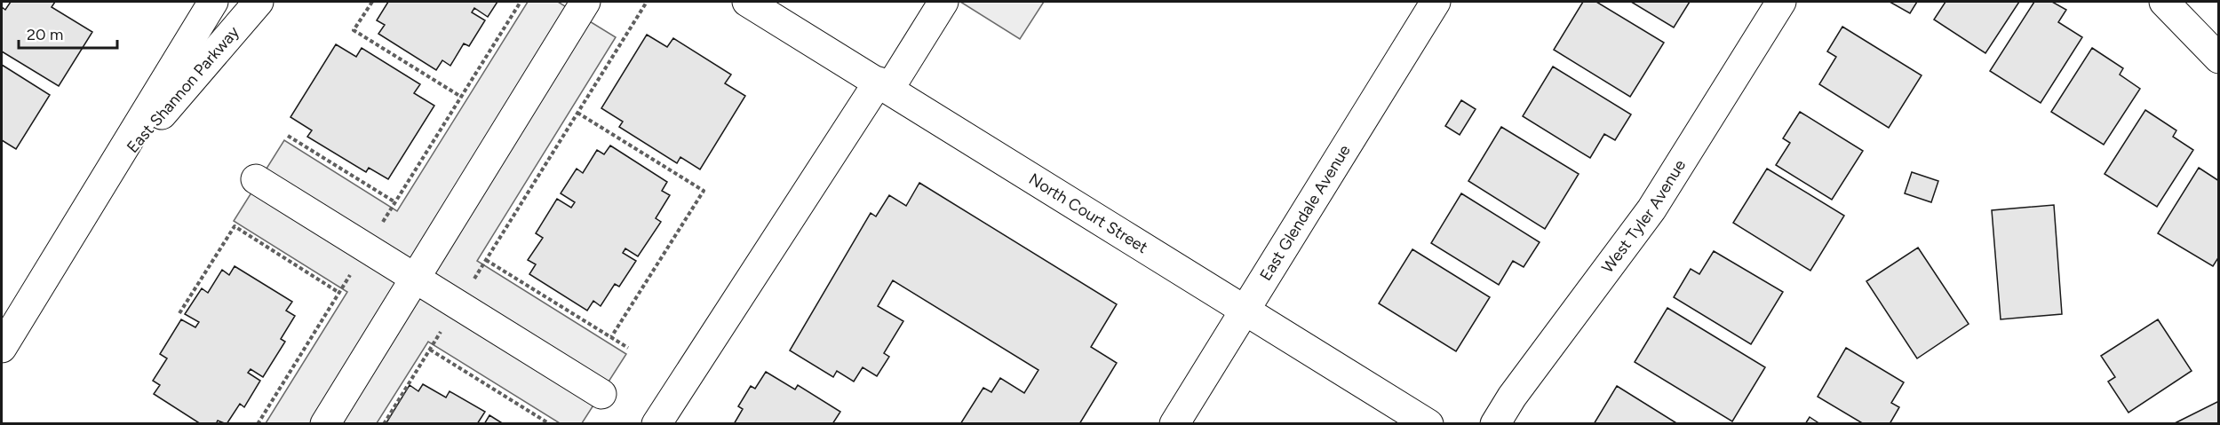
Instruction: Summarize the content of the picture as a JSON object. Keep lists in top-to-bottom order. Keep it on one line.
{"streets":{"street":["East Shannon Parkway","East Glendale Avenue","North Court Street","West Tyler Avenue"]},"crossings":[["East Glendale Avenue","North Court Street"]],"scale_bar":"20 m"}
